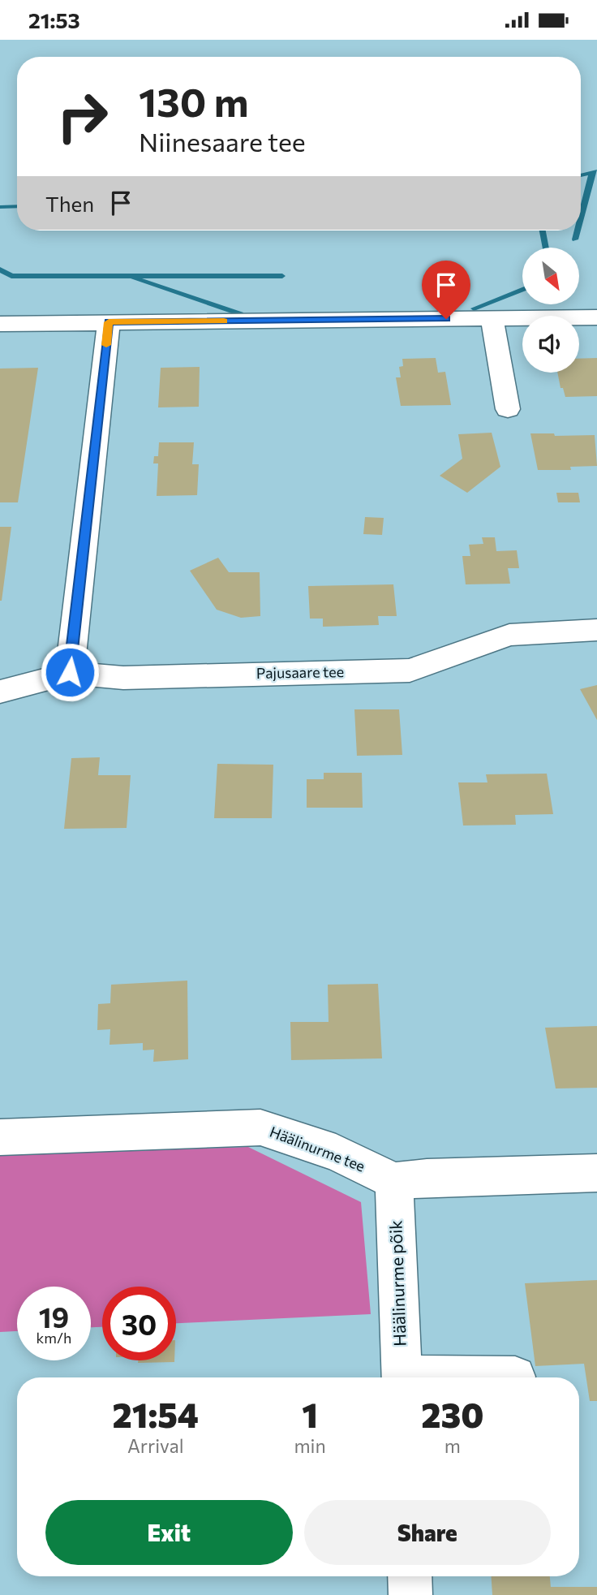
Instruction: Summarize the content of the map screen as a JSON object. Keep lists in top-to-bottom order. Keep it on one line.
{"streets":{"street":["Pajusaare tee","Häälinurme tee","Häälinurme põik"]},"crossings":[["Häälinurme tee","Häälinurme põik"]],"north":"bottom right","page":{"status":"21:53","turn":["130 m","Niinesaare tee"],"then":"Then","speed":"19 km/h","limit":"30","eta":["21:54","Arrival","1","min","230","m"],"buttons":["Exit","Share"]}}
